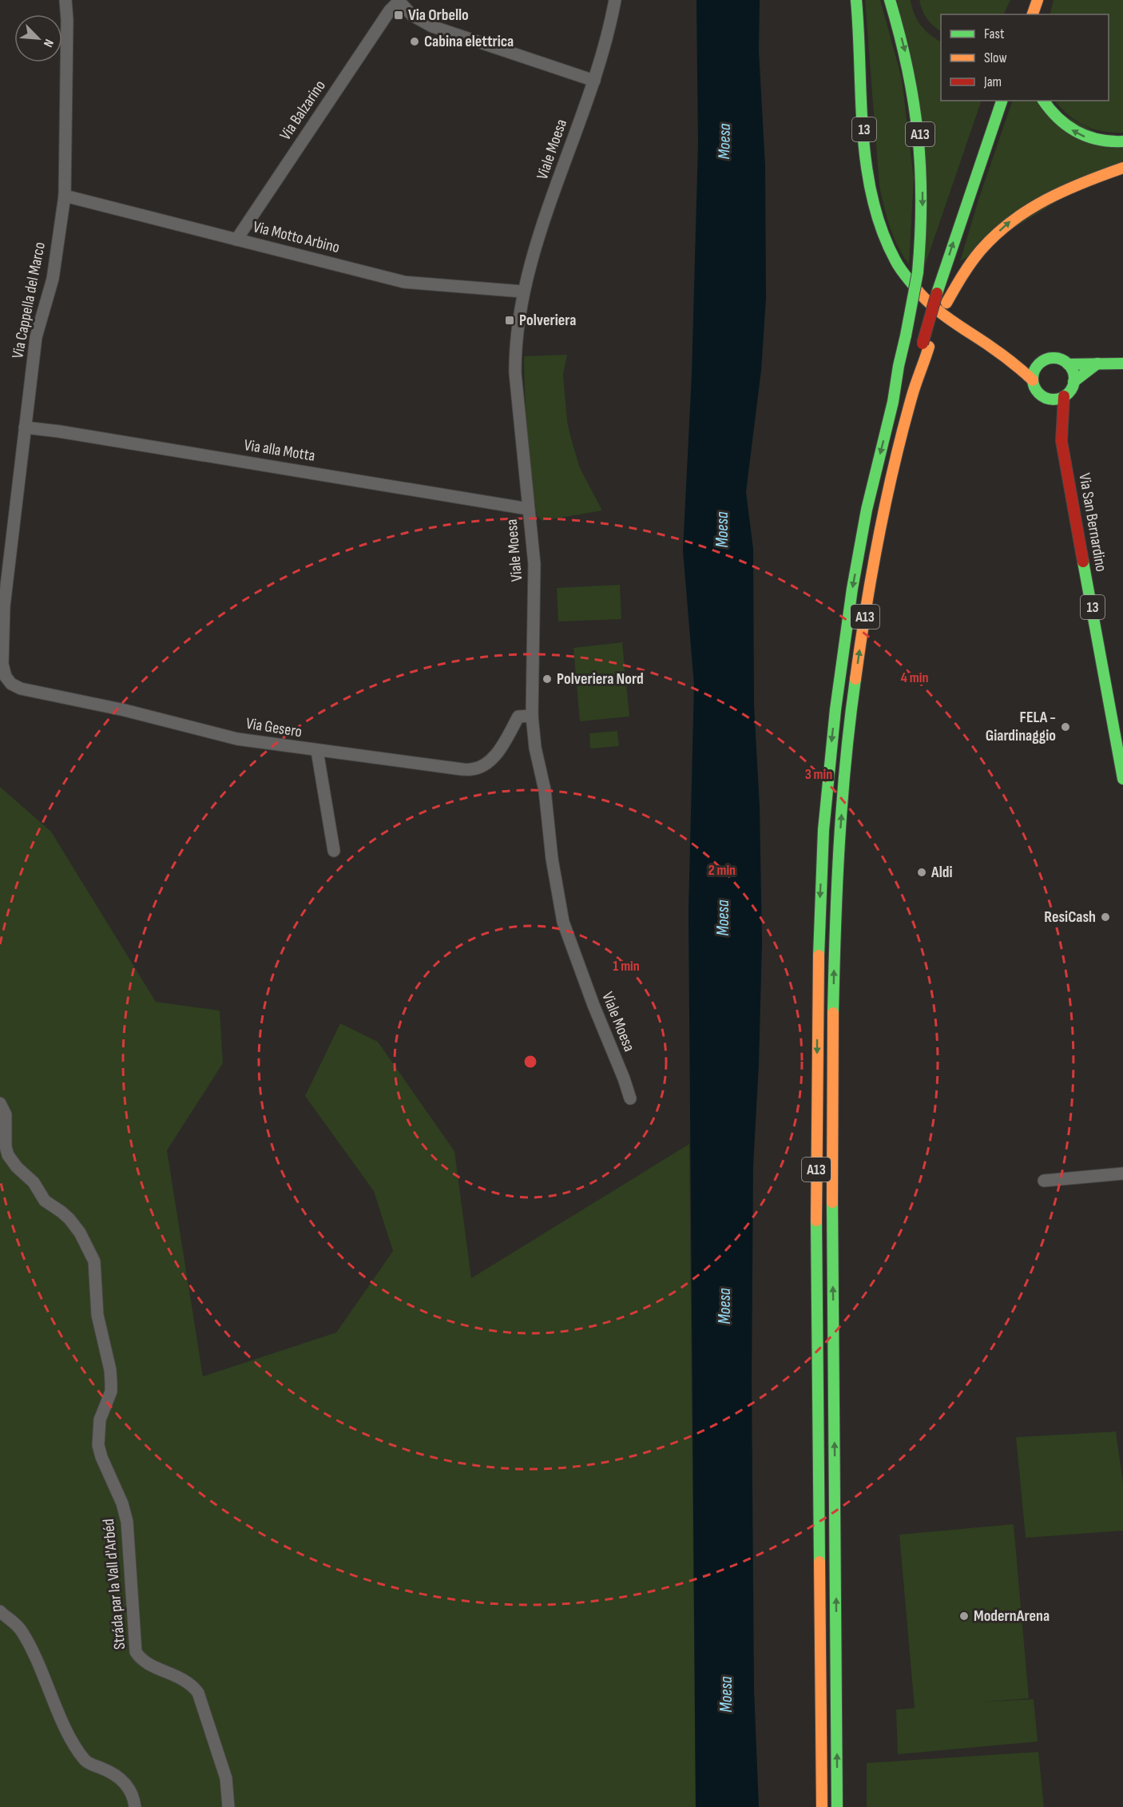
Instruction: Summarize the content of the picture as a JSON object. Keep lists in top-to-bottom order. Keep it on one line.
{"streets":{"main road":["13","A13","Via San Bernardino"],"street":["Via Balzarino","Viale Moesa","Via Motto Arbino","Via Cappella del Marco","Via alla Motta","Via Gesero","Stráda par la Vall d'Arbéd"]},"crossings":[["Via Balzarino","Via Motto Arbino"],["13","Via San Bernardino"],["Viale Moesa","Via Motto Arbino"],["Viale Moesa","Via alla Motta"],["Viale Moesa","Via Gesero"],["Via Motto Arbino","Via Cappella del Marco"],["Via Cappella del Marco","Via alla Motta"],["Via Cappella del Marco","Via Gesero"]],"water":["Moesa"],"places":{"transit":["Via Orbello","Polveriera"],"other":["Cabina elettrica","Polveriera Nord","FELA - Giardinaggio","Aldi","ResiCash","ModernArena"]},"legend":["Fast","Slow","Jam"],"north":"bottom right","rings":["4 min","3 min","2 min","1 min"]}
